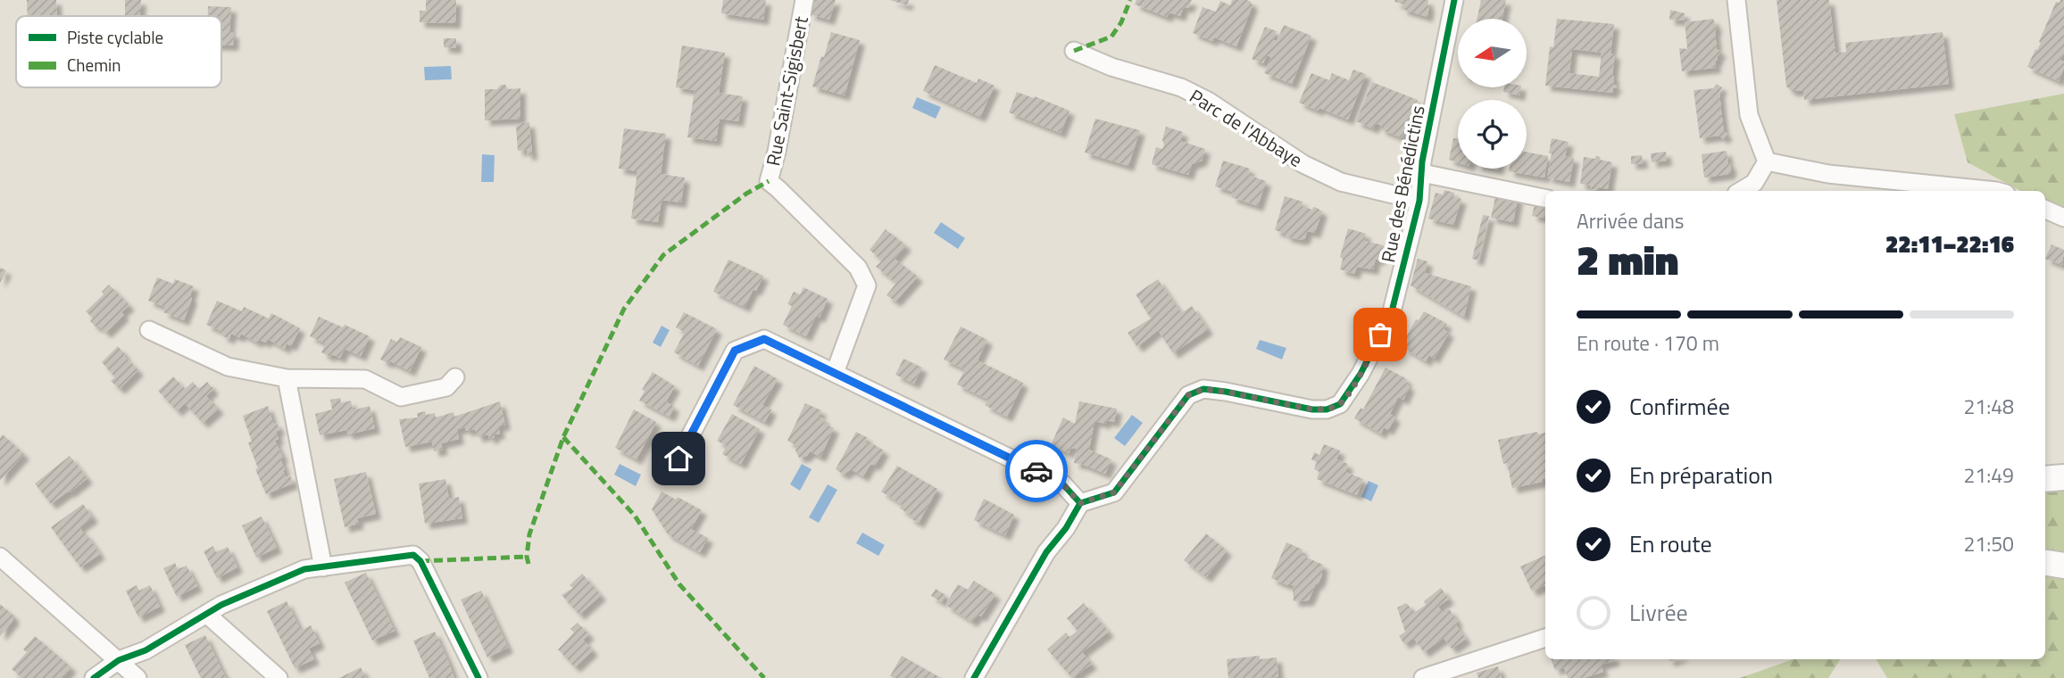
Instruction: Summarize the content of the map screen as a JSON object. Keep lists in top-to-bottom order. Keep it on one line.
{"streets":{"street":["Rue Saint-Sigisbert","Parc de l'Abbaye","Rue des Bénédictins"]},"crossings":[["Parc de l'Abbaye","Rue des Bénédictins"]],"legend":["Piste cyclable","Chemin"],"north":"left","page":{"heading":["2 min","Arrivée dans","22:11–22:16"],"bar":"En route · 170 m","list":[["Confirmée","21:48"],["En préparation","21:49"],["En route","21:50"],"Livrée"]}}
